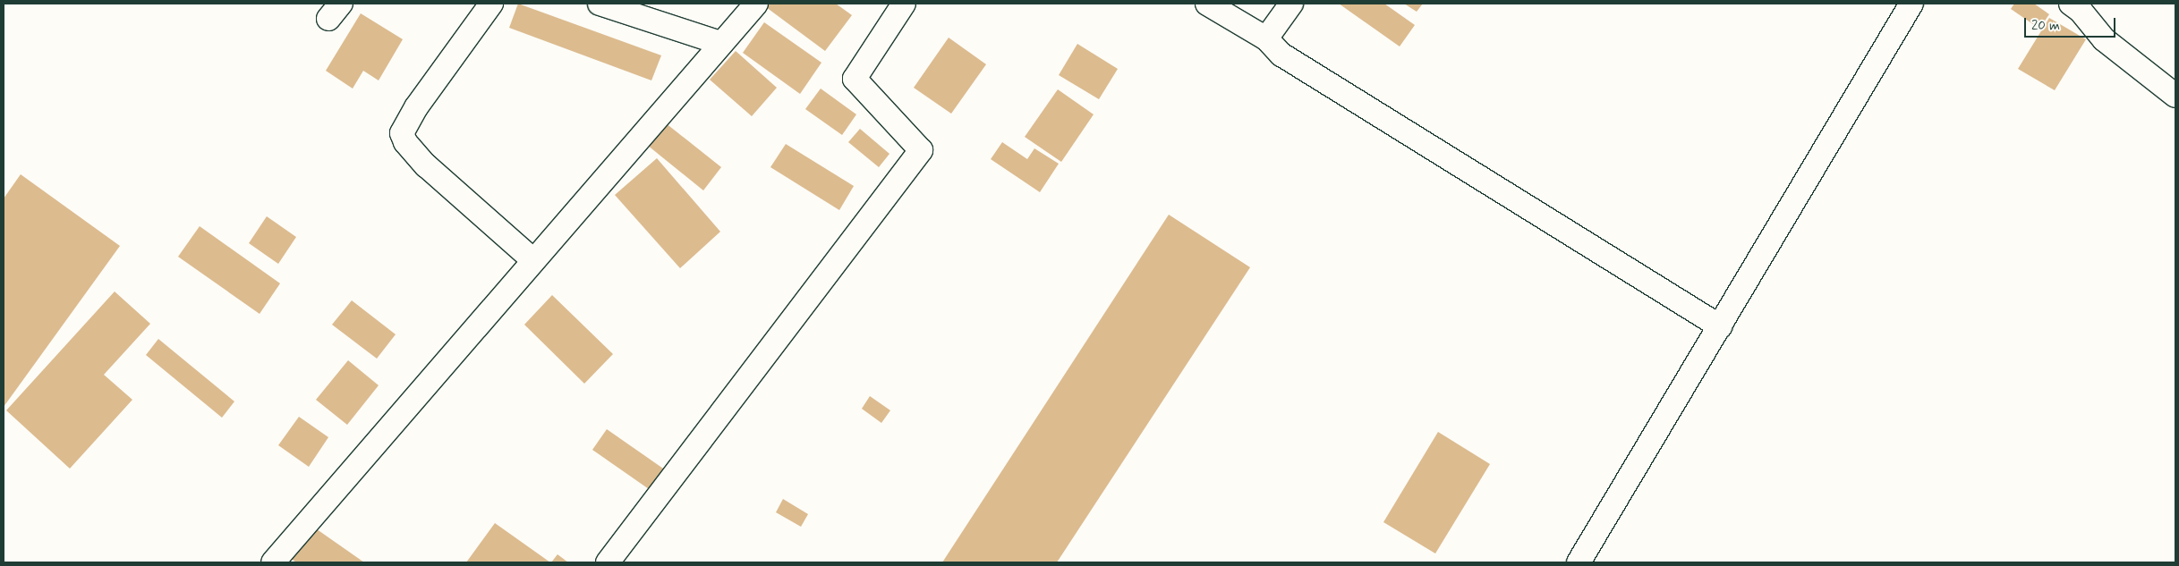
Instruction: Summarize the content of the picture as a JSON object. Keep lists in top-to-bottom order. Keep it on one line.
{"scale_bar":"20 m"}
